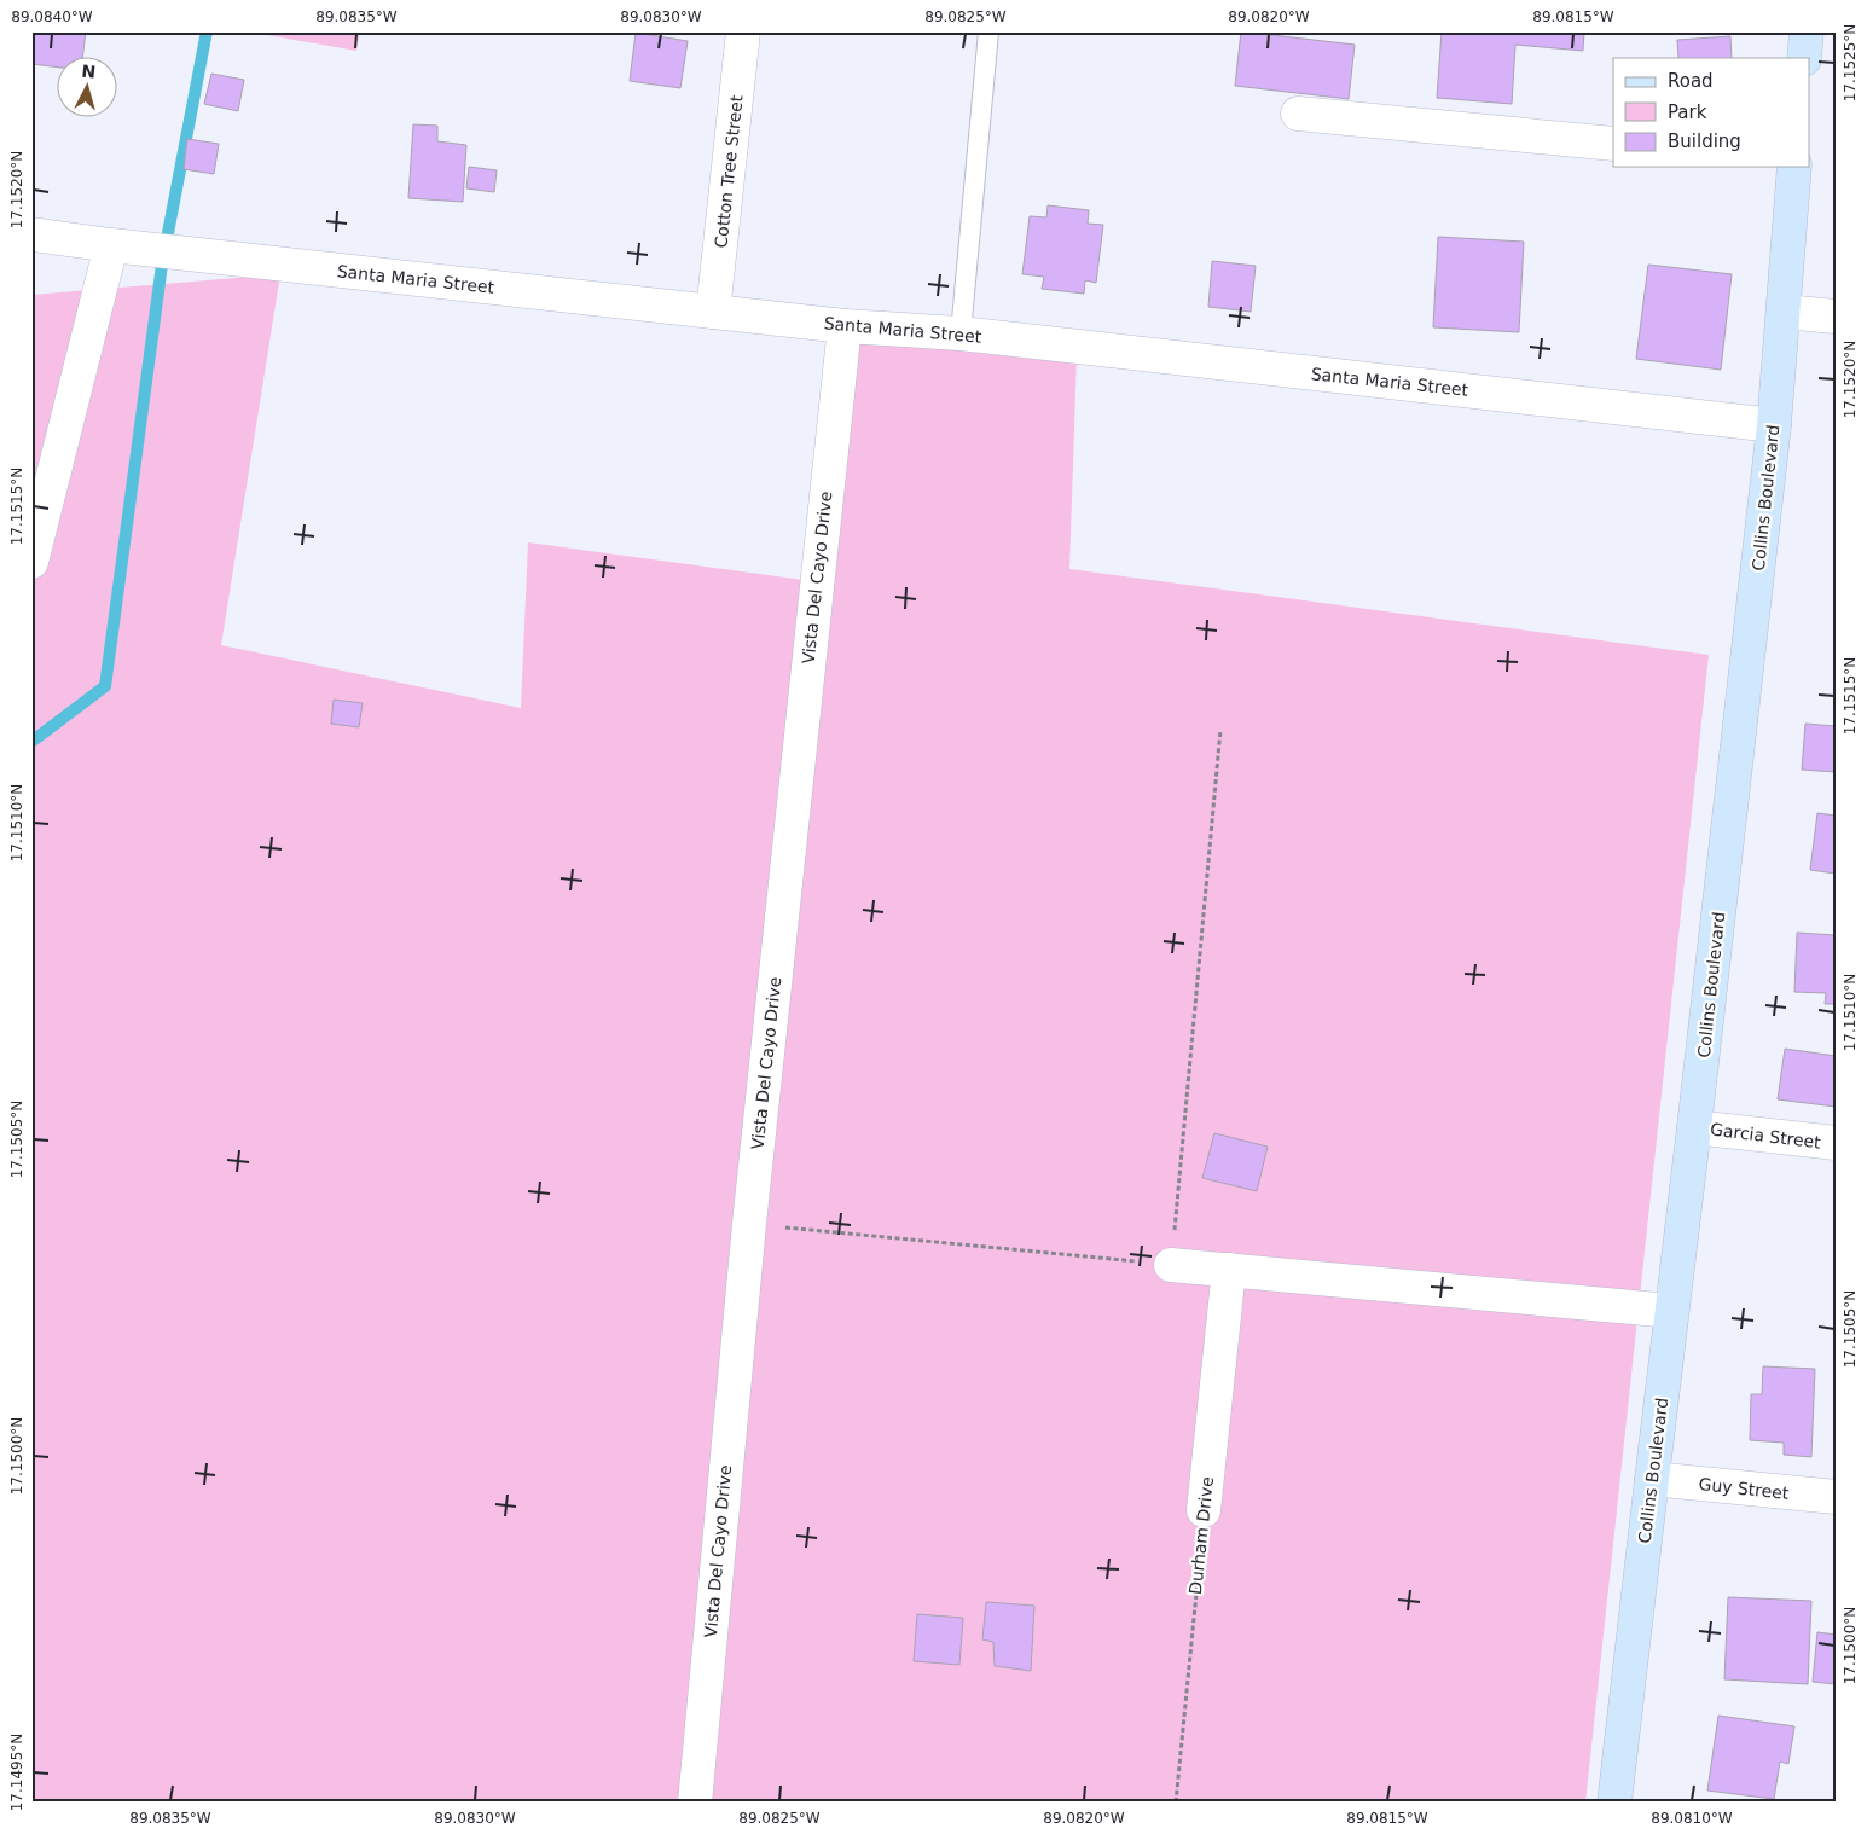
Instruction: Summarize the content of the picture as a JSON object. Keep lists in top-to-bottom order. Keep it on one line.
{"streets":{"main road":["Collins Boulevard"],"street":["Cotton Tree Street","Santa Maria Street","Vista Del Cayo Drive","Garcia Street","Guy Street","Durham Drive"]},"crossings":[["Cotton Tree Street","Santa Maria Street"],["Santa Maria Street","Collins Boulevard"],["Santa Maria Street","Vista Del Cayo Drive"],["Collins Boulevard","Garcia Street"],["Collins Boulevard","Guy Street"]],"legend":["Road","Park","Building"],"north":"top","coordinates":["89.0840°W","89.0835°W","89.0830°W","89.0825°W","89.0820°W","89.0815°W","17.1525°N","17.1520°N","17.1515°N","17.1510°N","17.1505°N","17.1500°N","17.1495°N","89.0810°W"]}
